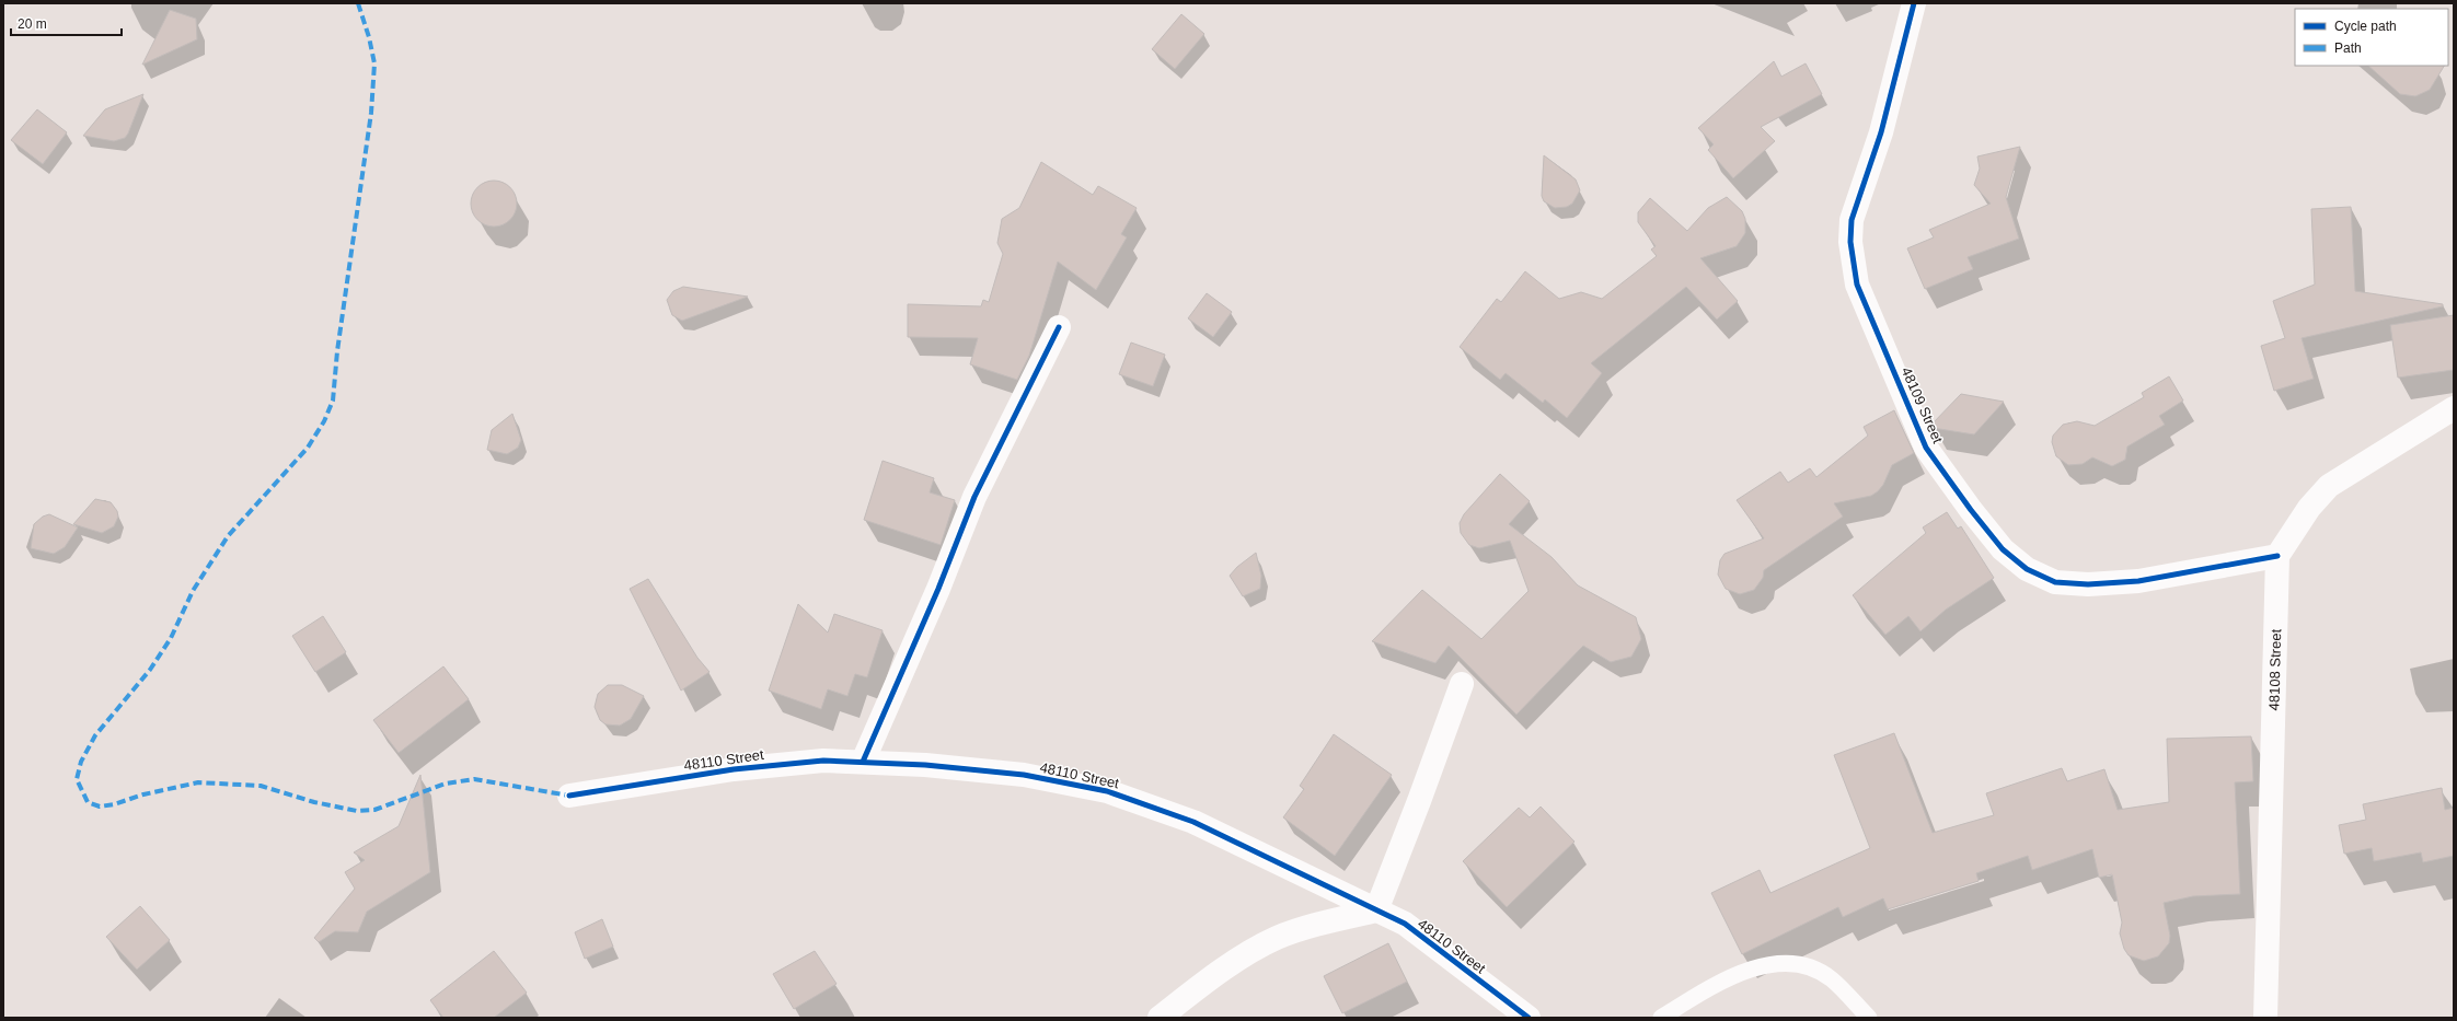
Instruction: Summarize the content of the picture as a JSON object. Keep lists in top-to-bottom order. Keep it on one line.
{"streets":{"street":["48109 Street","48108 Street","48110 Street"]},"crossings":[["48109 Street","48108 Street"]],"legend":["Cycle path","Path"],"scale_bar":"20 m"}
